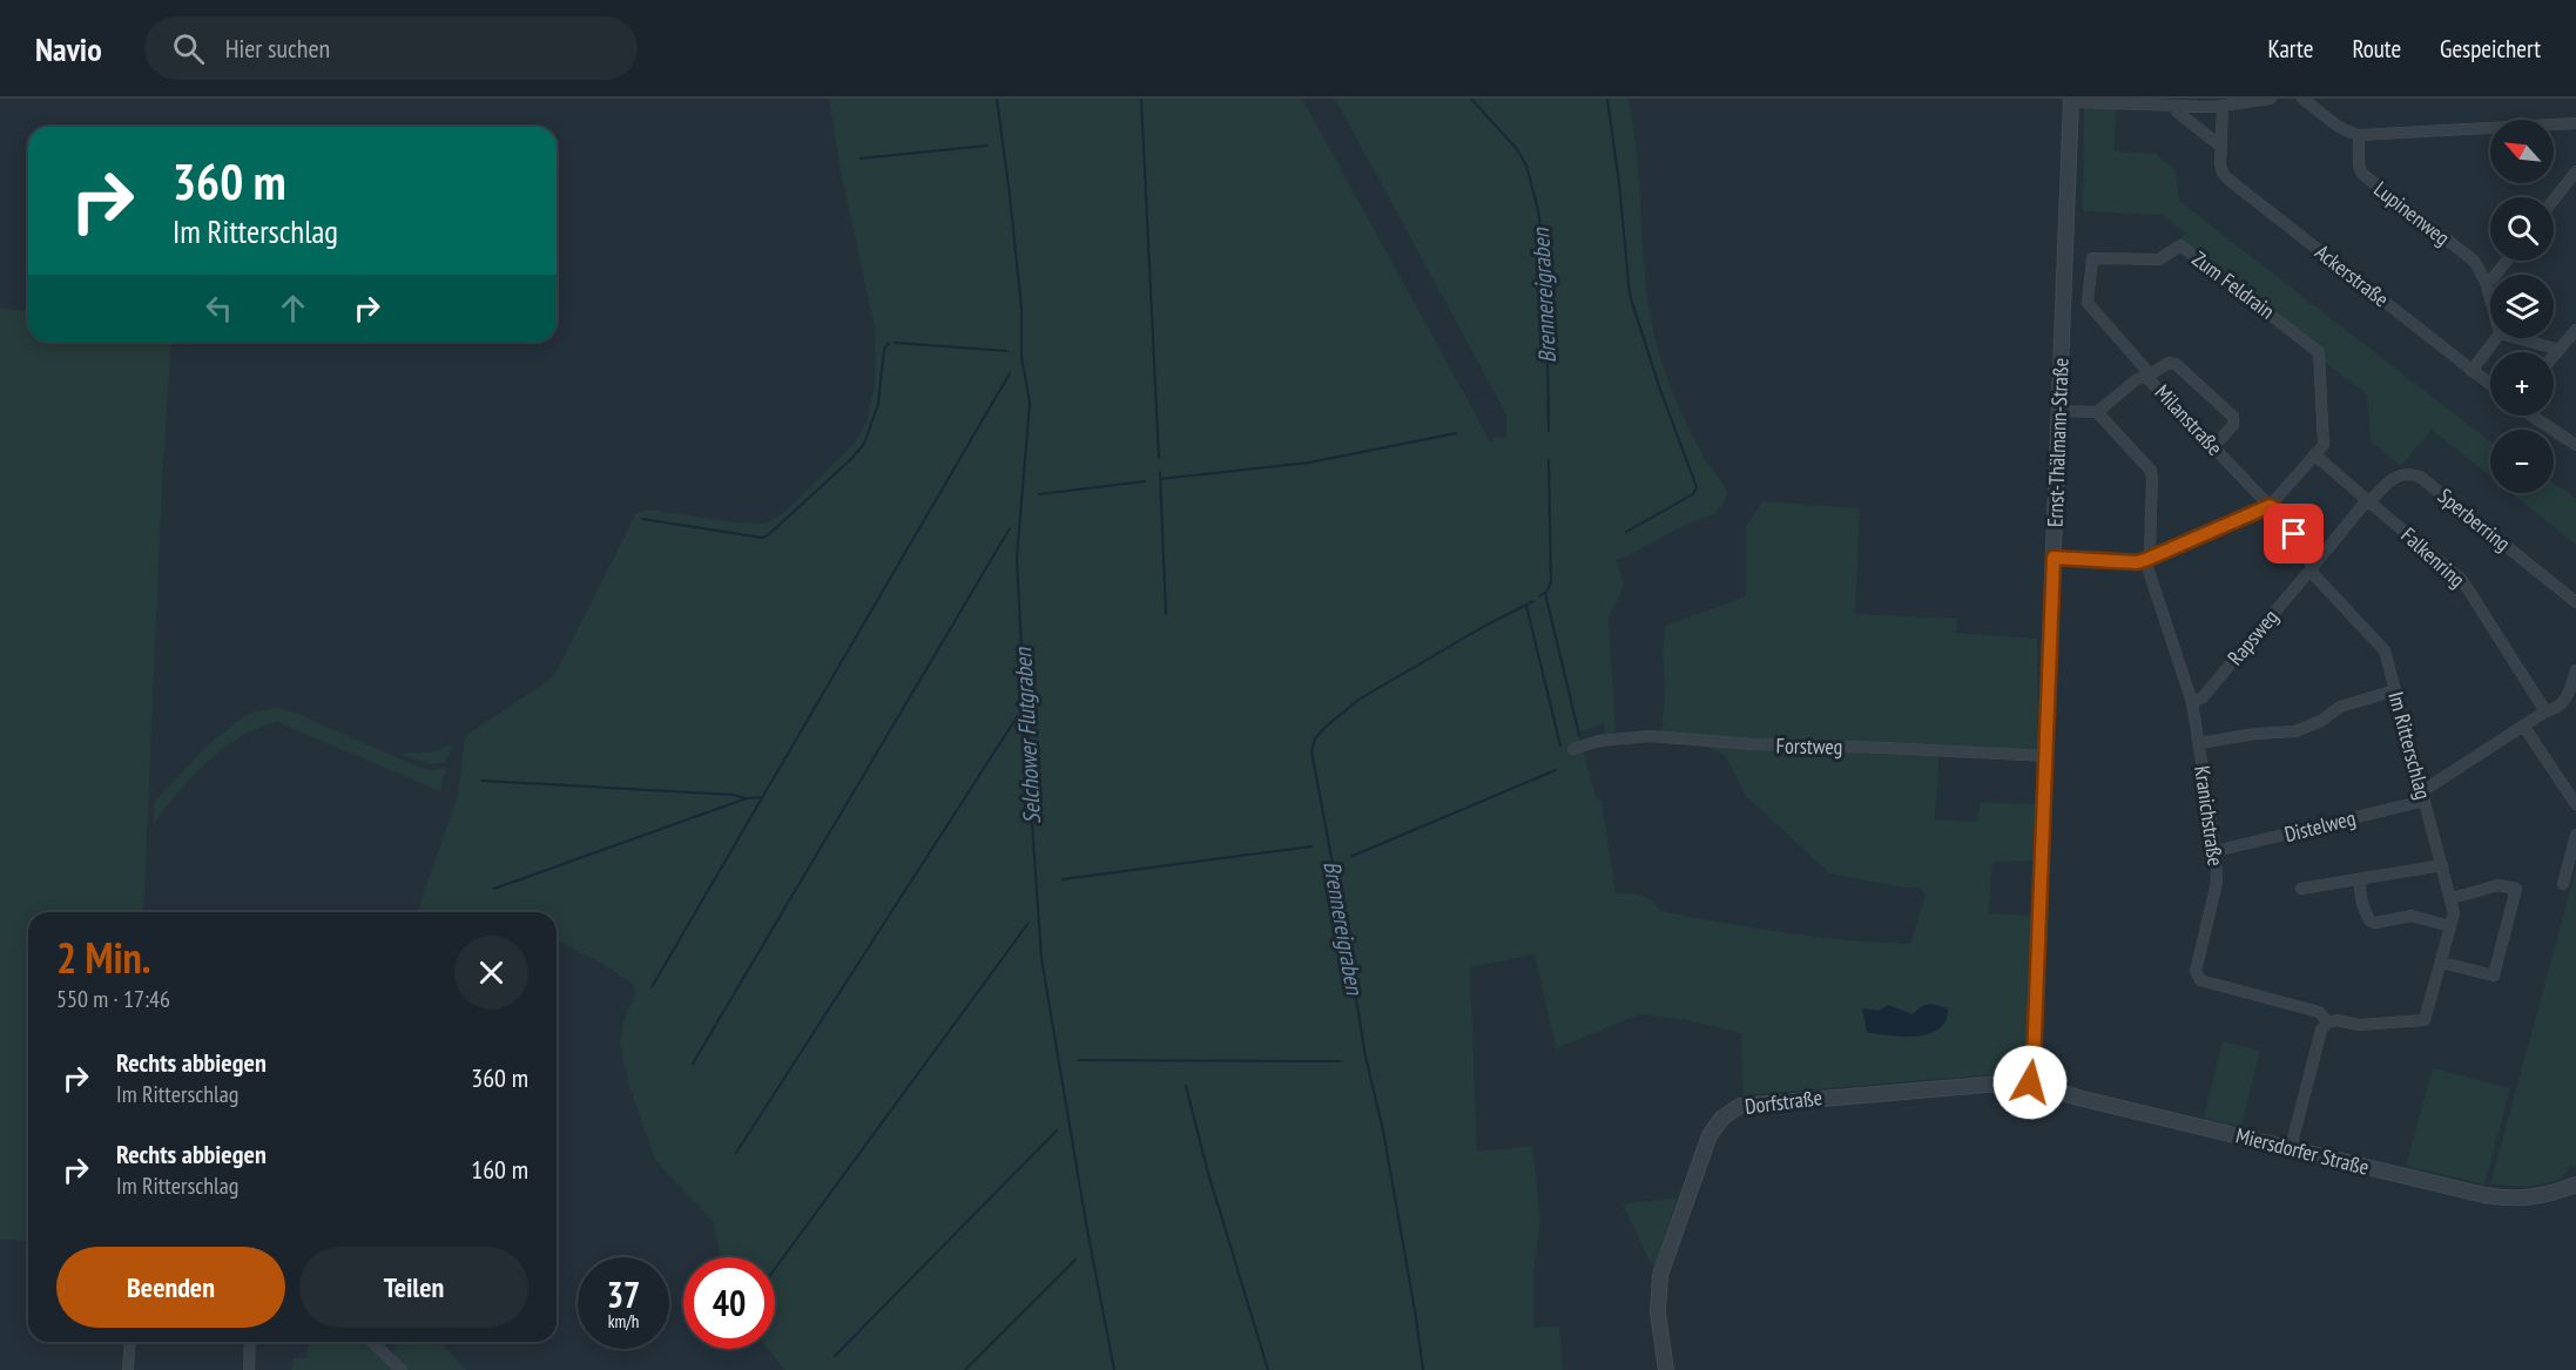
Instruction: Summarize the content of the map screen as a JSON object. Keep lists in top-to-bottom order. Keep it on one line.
{"streets":{"street":["Lupinenweg","Ackerstraße","Zum Feldrain","Milanstraße","Ernst-Thälmann-Straße","Sperberring","Falkenring","Rapsweg","Im Ritterschlag","Forstweg","Kranichstraße","Distelweg","Dorfstraße","Miersdorfer Straße"]},"crossings":[["Zum Feldrain","Milanstraße"],["Zum Feldrain","Falkenring"],["Milanstraße","Im Ritterschlag"],["Milanstraße","Kranichstraße"],["Ernst-Thälmann-Straße","Forstweg"],["Ernst-Thälmann-Straße","Dorfstraße"],["Ernst-Thälmann-Straße","Miersdorfer Straße"],["Sperberring","Falkenring"],["Rapsweg","Im Ritterschlag"],["Rapsweg","Kranichstraße"],["Im Ritterschlag","Kranichstraße"],["Im Ritterschlag","Distelweg"],["Kranichstraße","Distelweg"],["Dorfstraße","Miersdorfer Straße"]],"water":["Brennereigraben","Selchower Flutgraben"],"north":"top left","page":{"header":"Navio","search":"Hier suchen","nav":["Karte","Route","Gespeichert"],"map_buttons":["+","−"],"turn":["360 m","Im Ritterschlag"],"heading":["2 Min.","550 m · 17:46"],"list":[{"name":"Rechts abbiegen","note":"Im Ritterschlag","value":"360 m"},{"name":"Rechts abbiegen","note":"Im Ritterschlag","value":"160 m"}],"buttons":["Beenden","Teilen"],"speed":"37 km/h","limit":"40"}}
